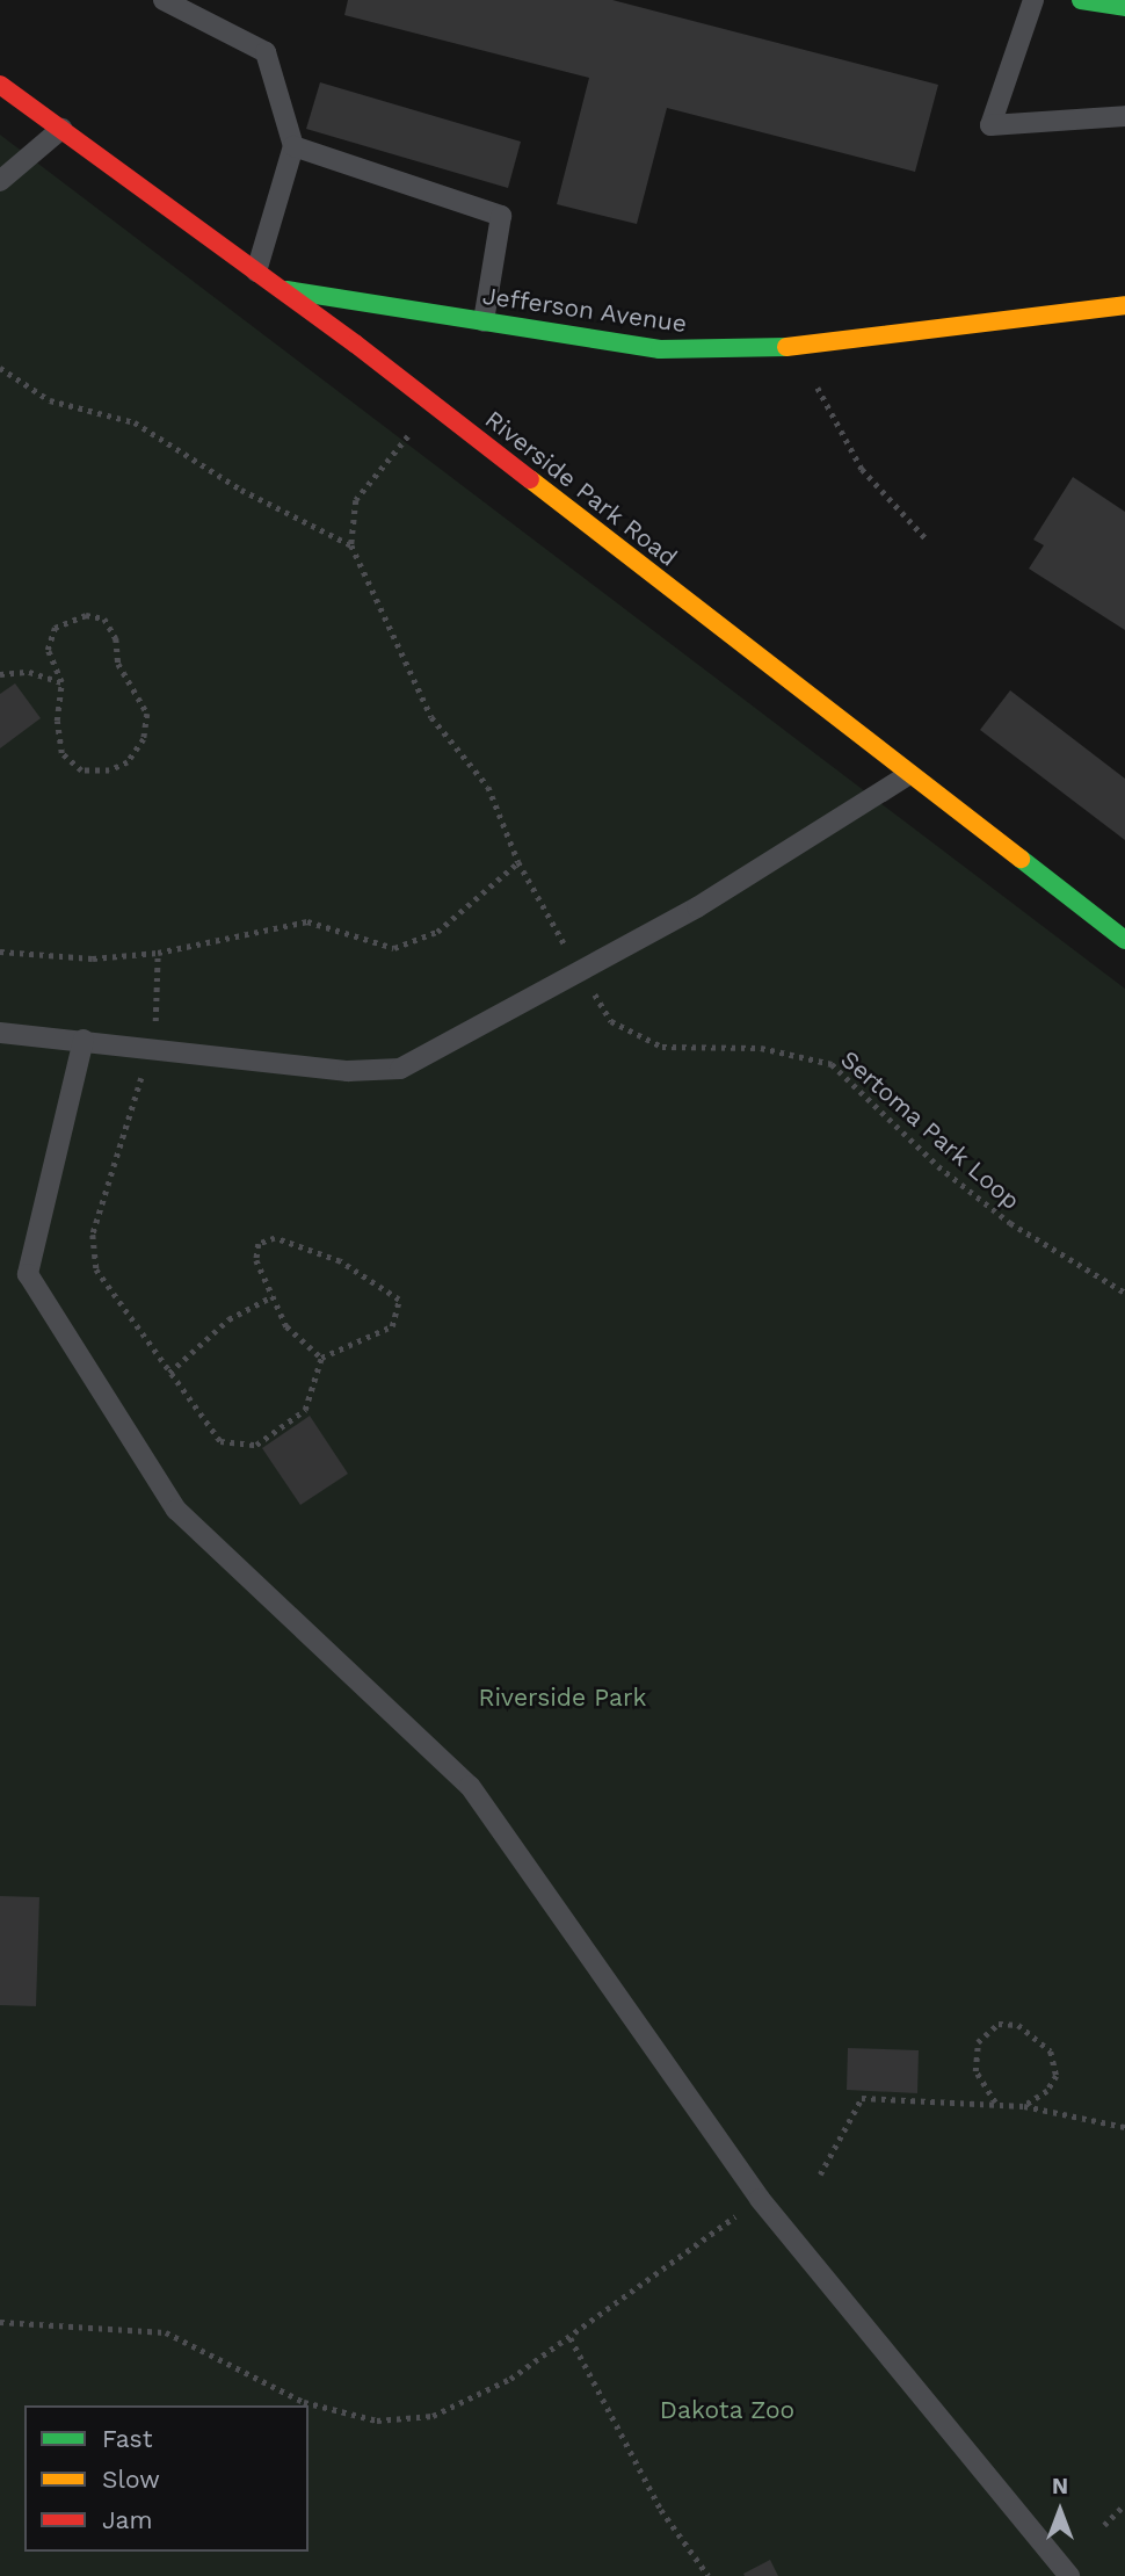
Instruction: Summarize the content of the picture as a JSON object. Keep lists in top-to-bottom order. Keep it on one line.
{"streets":{"main road":["Jefferson Avenue","Riverside Park Road"],"path":["Sertoma Park Loop"]},"crossings":[["Jefferson Avenue","Riverside Park Road"]],"parks":["Riverside Park","Dakota Zoo"],"legend":["Fast","Slow","Jam"],"north":"top"}
